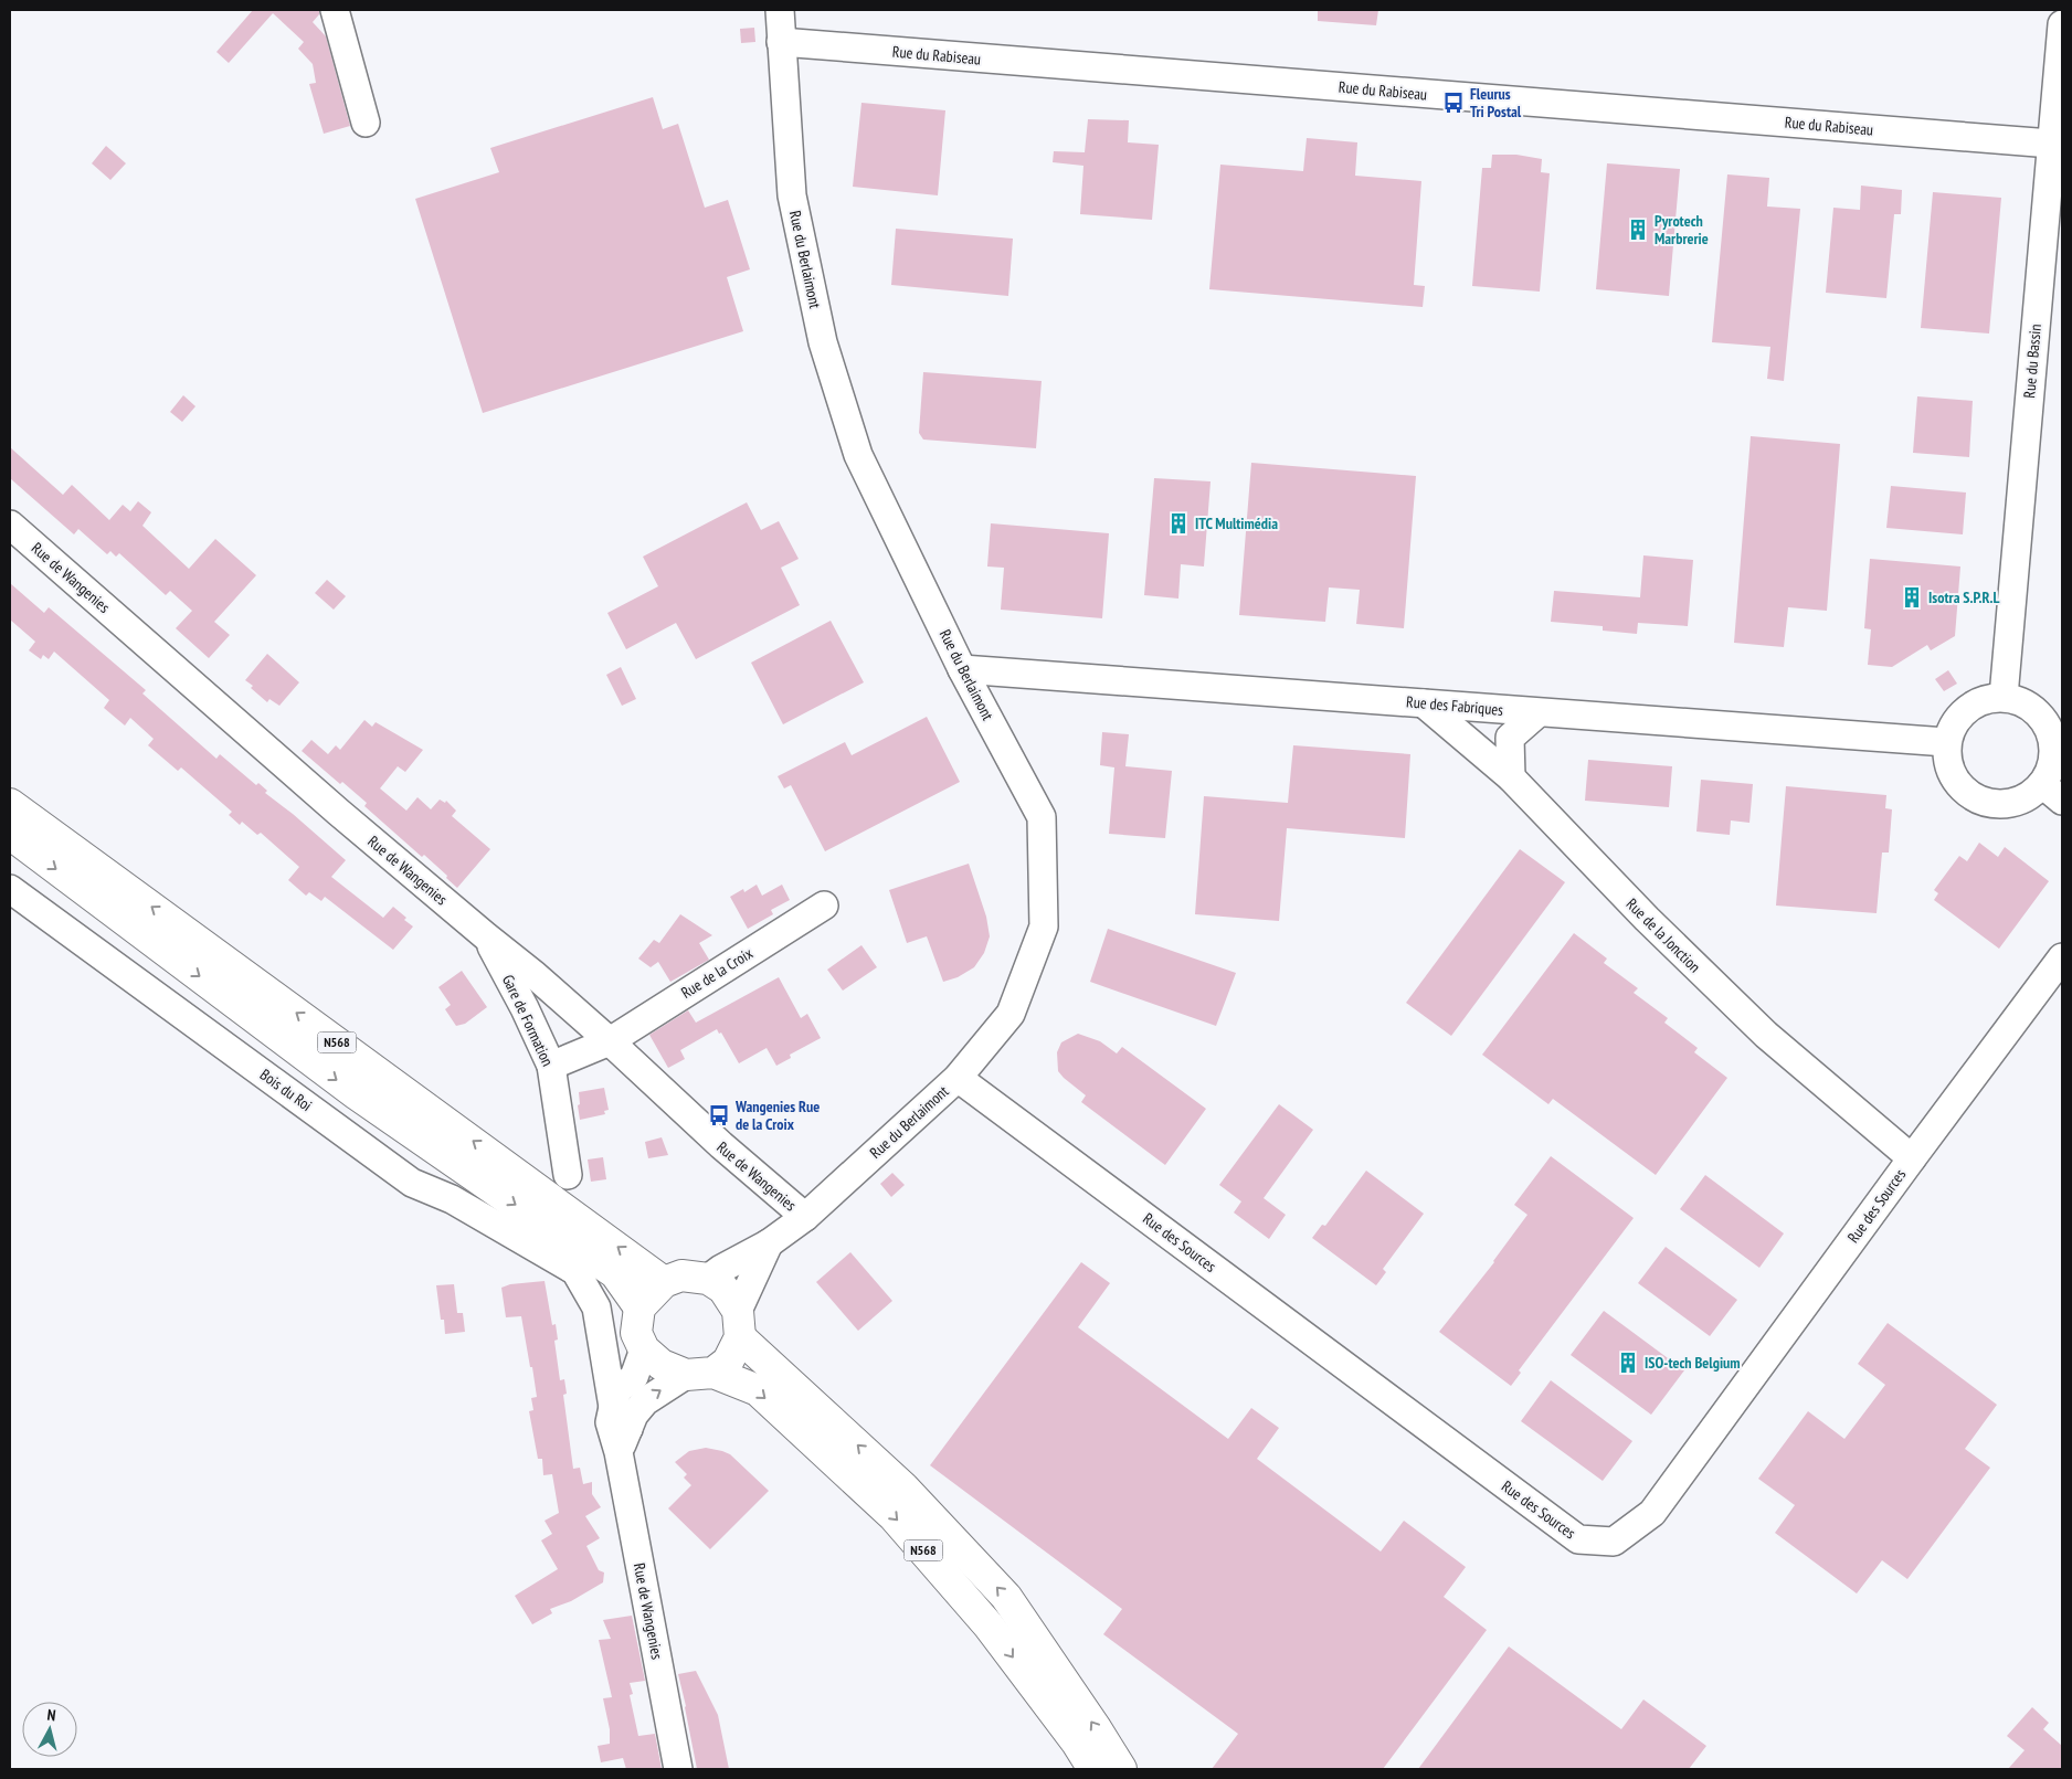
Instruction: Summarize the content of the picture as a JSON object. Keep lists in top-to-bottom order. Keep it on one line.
{"streets":{"highway":["N568"],"street":["Rue du Rabiseau","Rue du Berlaimont","Rue du Bassin","Rue de Wangenies","Rue des Fabriques","Rue de la Jonction","Rue de la Croix","Gare de Formation","Bois du Roi","Rue des Sources"]},"crossings":[["Rue du Rabiseau","Rue du Berlaimont"],["Rue du Rabiseau","Rue du Bassin"],["Rue du Berlaimont","Rue de Wangenies"],["Rue du Berlaimont","Rue des Fabriques"],["Rue du Berlaimont","N568"],["Rue du Berlaimont","Rue des Sources"],["Rue du Bassin","Rue des Fabriques"],["Rue de Wangenies","Rue de la Croix"],["Rue de Wangenies","Gare de Formation"],["Rue de Wangenies","Bois du Roi"],["Rue des Fabriques","Rue de la Jonction"],["Rue de la Jonction","Rue des Sources"],["Rue de la Croix","Gare de Formation"]],"places":{"bus stop":["Fleurus Tri Postal","Wangenies Rue de la Croix"],"building":["Pyrotech Marbrerie","ITC Multimédia","Isotra S.P.R.L","ISO-tech Belgium"]},"north":"top"}
